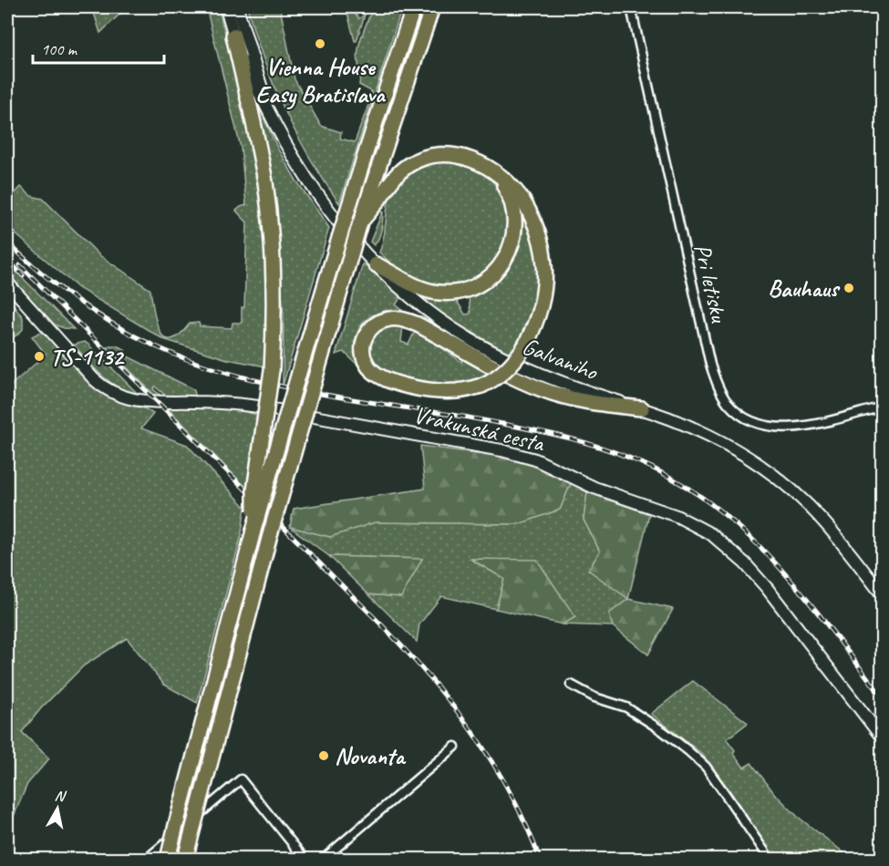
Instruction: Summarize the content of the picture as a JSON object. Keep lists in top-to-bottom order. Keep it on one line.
{"streets":{"main road":["Galvaniho","Vrakunská cesta"],"street":["Pri letisku"]},"places":["Vienna House Easy Bratislava","Bauhaus","TS-1132","Novanta"],"scale_bar":"100 m","north":"top"}
